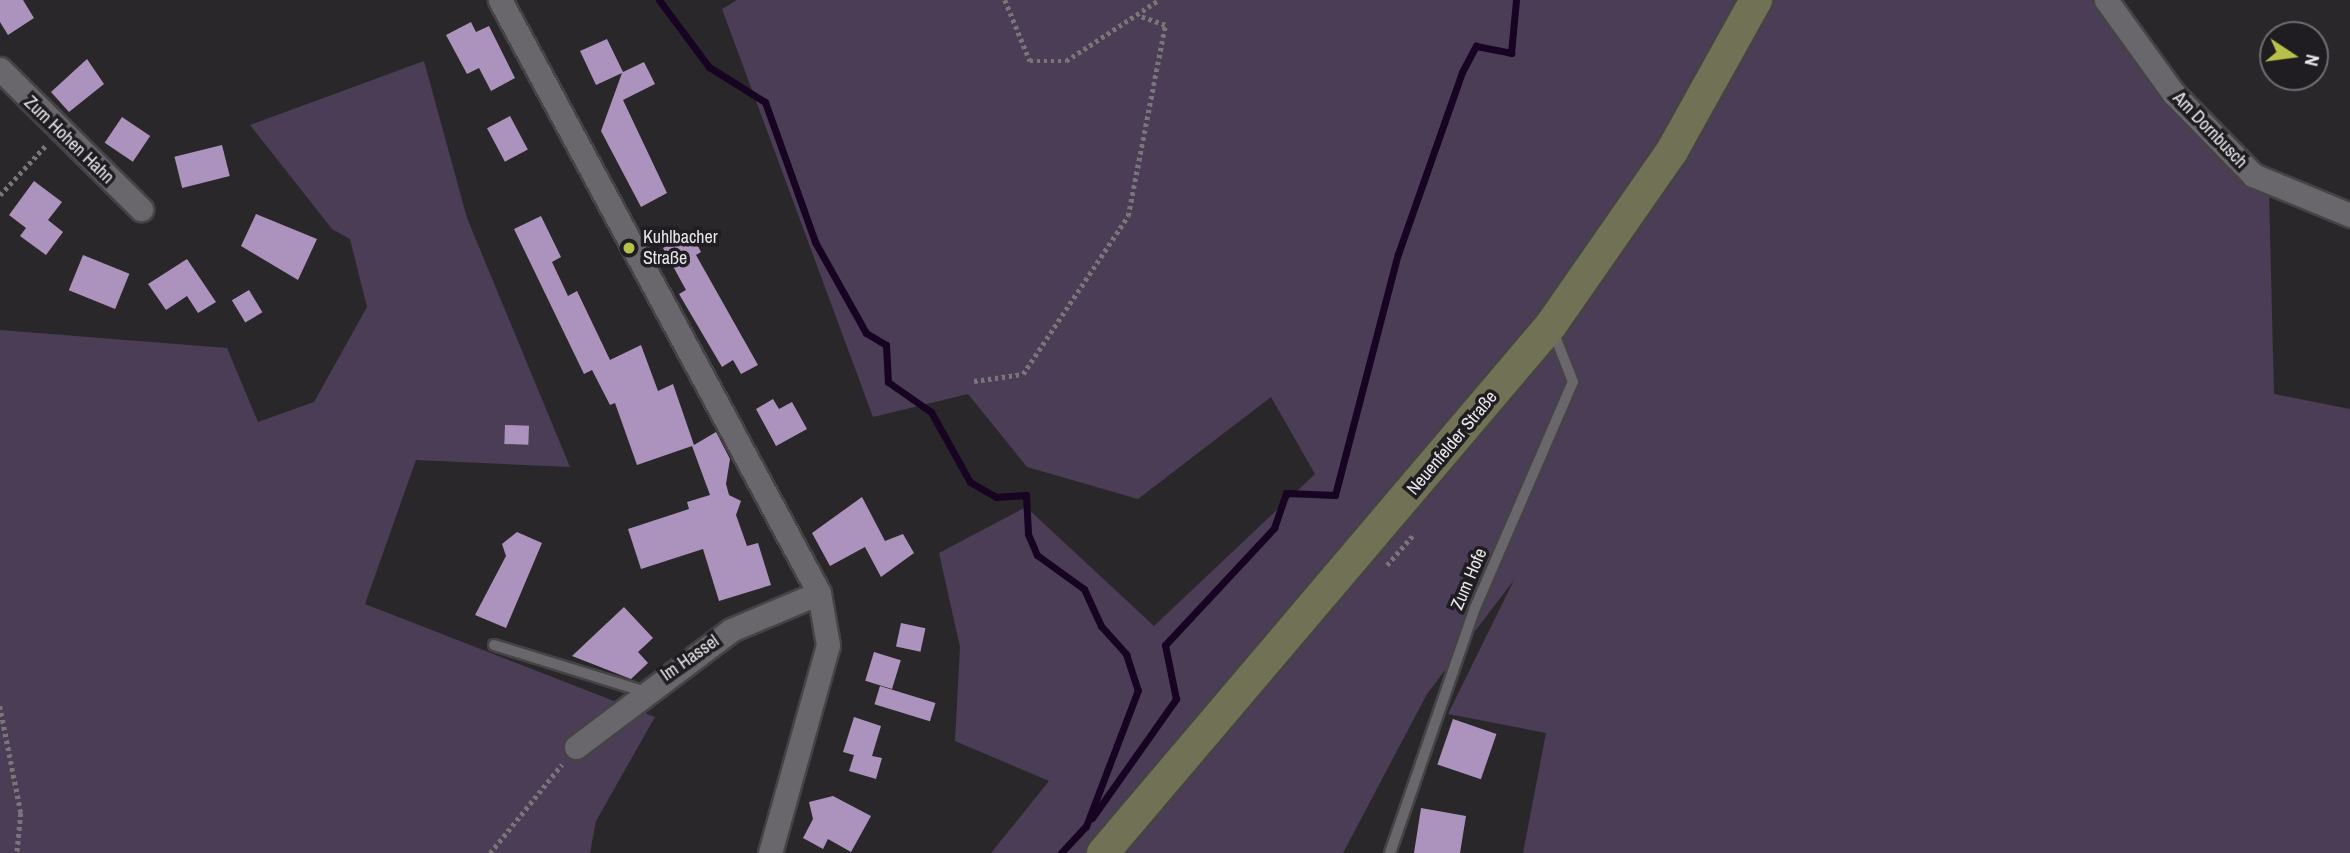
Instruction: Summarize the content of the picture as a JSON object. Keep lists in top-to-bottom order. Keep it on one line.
{"streets":{"main road":["Neuenfelder Straße"],"street":["Am Dornbusch","Zum Hohen Hahn","Im Hassel"],"lane":["Zum Hofe"]},"crossings":[["Neuenfelder Straße","Zum Hofe"]],"places":["Kuhlbacher Straße"],"north":"right"}
